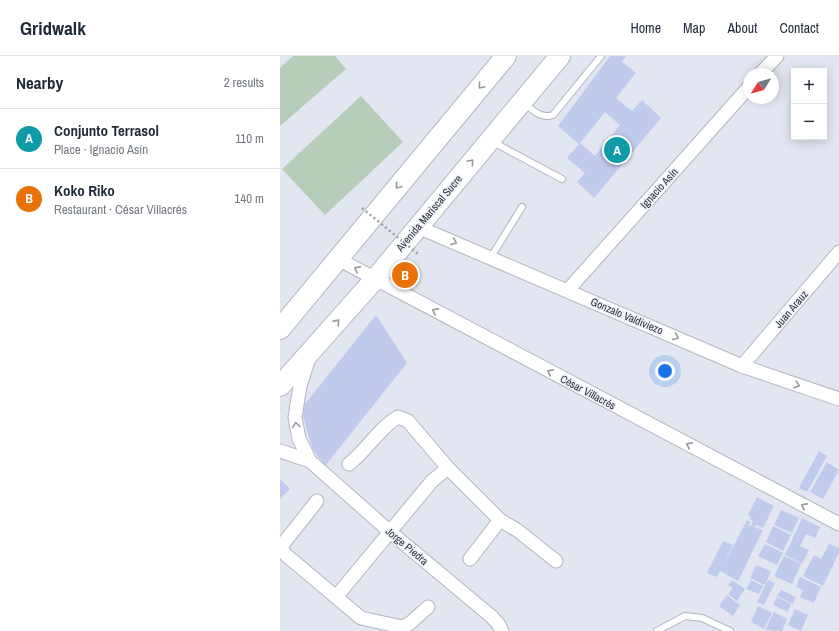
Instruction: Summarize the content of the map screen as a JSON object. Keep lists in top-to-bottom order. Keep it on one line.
{"streets":{"main road":["Avenida Mariscal Sucre"],"street":["Ignacio Asín","Juan Arauz","Gonzalo Valdiviezo","César Villacrés","Jorge Piedra"]},"crossings":[["Ignacio Asín","Gonzalo Valdiviezo"],["Avenida Mariscal Sucre","Gonzalo Valdiviezo"],["Avenida Mariscal Sucre","César Villacrés"],["Avenida Mariscal Sucre","Jorge Piedra"],["Juan Arauz","Gonzalo Valdiviezo"]],"one_way":["Gonzalo Valdiviezo","César Villacrés"],"north":"bottom left","page":{"header":"Gridwalk","nav":["Home","Map","About","Contact"],"heading":["Nearby","2 results"],"map_buttons":["+","−"],"list":[{"mark":"A","name":"Conjunto Terrasol","note":"Place · Ignacio Asín","value":"110 m"},{"mark":"B","name":"Koko Riko","note":"Restaurant · César Villacrés","value":"140 m"}],"pins":["A","B"]}}
